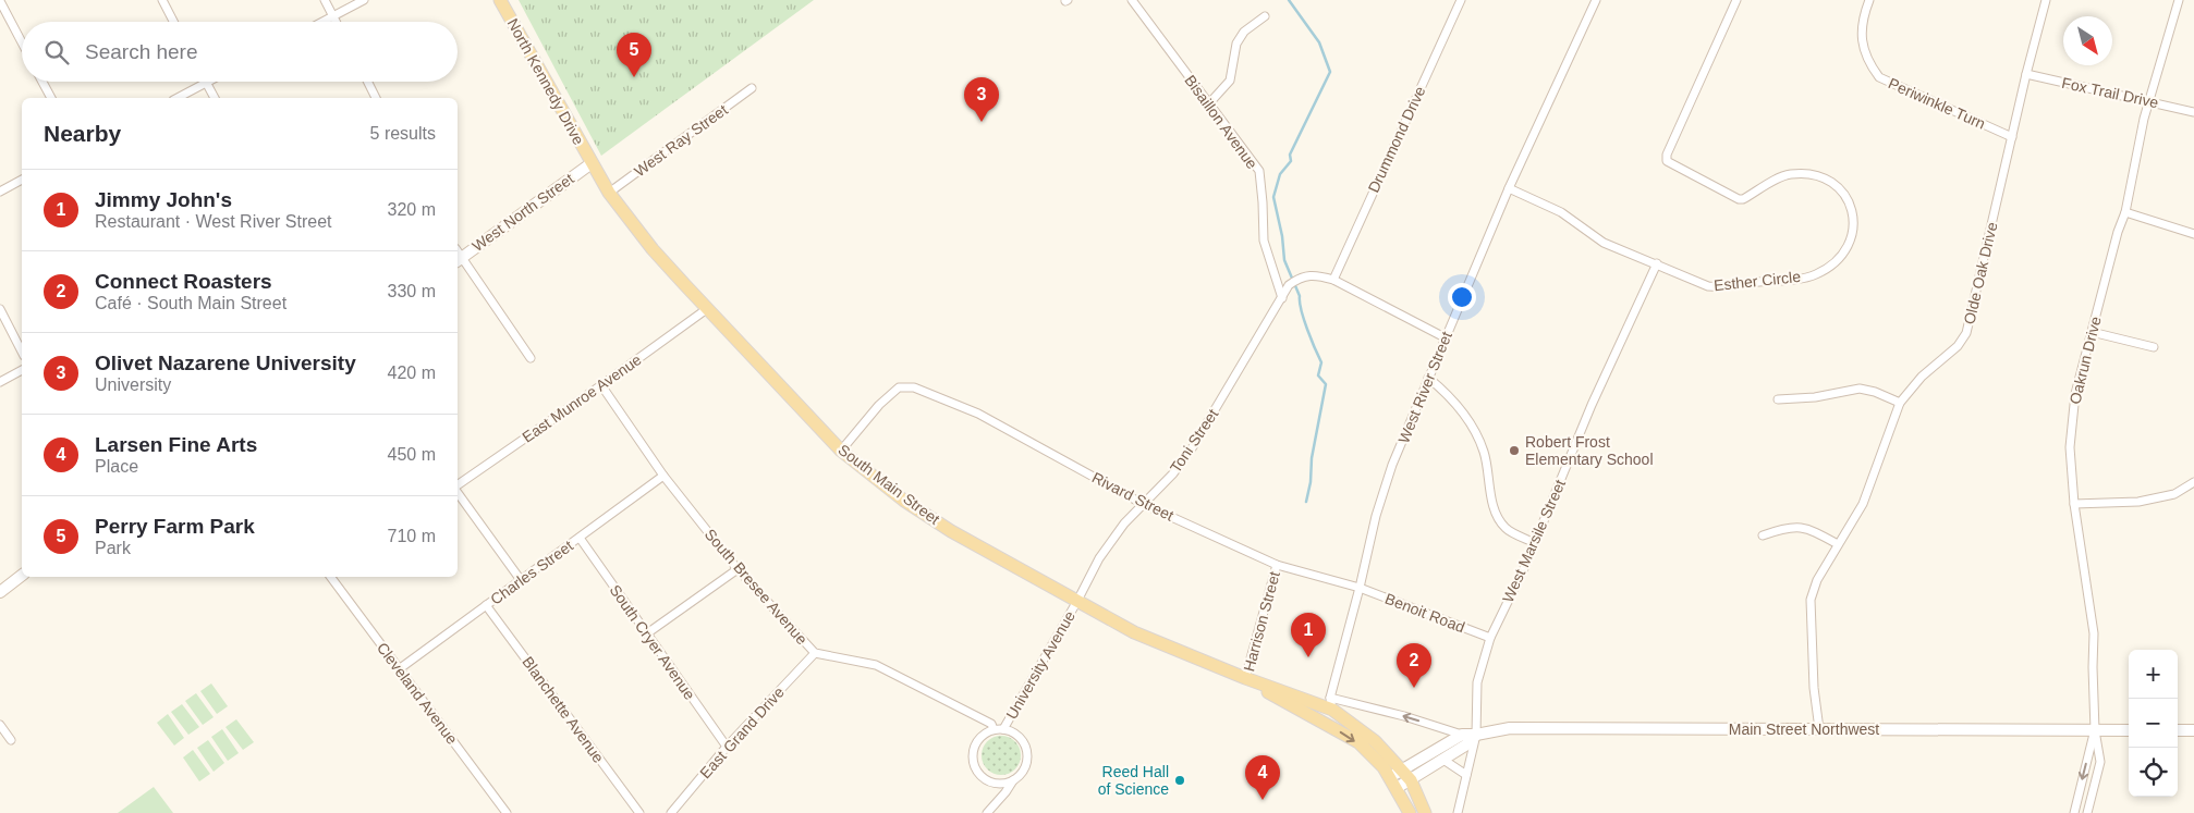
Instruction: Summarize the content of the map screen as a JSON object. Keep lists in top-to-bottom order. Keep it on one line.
{"streets":{"main road":["North Kennedy Drive","West North Street","South Main Street","Main Street Northwest"],"street":["Fox Trail Drive","Periwinkle Turn","Bisaillon Avenue","Drummond Drive","West Ray Street","Olde Oak Drive","Esther Circle","Oakrun Drive","West River Street","East Munroe Avenue","Toni Street","Rivard Street","West Marsile Street","Charles Street","South Bresee Avenue","Benoit Road","Harrison Street","South Cryer Avenue","University Avenue","Cleveland Avenue","Blanchette Avenue","East Grand Drive"]},"crossings":[["North Kennedy Drive","West North Street"],["North Kennedy Drive","South Main Street"],["Fox Trail Drive","Olde Oak Drive"],["Fox Trail Drive","Oakrun Drive"],["Periwinkle Turn","Olde Oak Drive"],["Bisaillon Avenue","Toni Street"],["West Ray Street","South Main Street"],["West North Street","South Main Street"],["Olde Oak Drive","Main Street Northwest"],["Esther Circle","West Marsile Street"],["Oakrun Drive","Main Street Northwest"],["West River Street","South Main Street"],["West River Street","Rivard Street"],["West River Street","Benoit Road"],["East Munroe Avenue","South Main Street"],["East Munroe Avenue","South Bresee Avenue"],["Toni Street","South Main Street"],["Toni Street","Rivard Street"],["Toni Street","University Avenue"],["South Main Street","Rivard Street"],["South Main Street","Harrison Street"],["South Main Street","University Avenue"],["South Main Street","Main Street Northwest"],["Rivard Street","Benoit Road"],["Rivard Street","Harrison Street"],["West Marsile Street","Benoit Road"],["West Marsile Street","Main Street Northwest"],["Charles Street","South Bresee Avenue"],["Charles Street","South Cryer Avenue"],["Charles Street","Cleveland Avenue"],["Charles Street","Blanchette Avenue"],["South Bresee Avenue","University Avenue"],["South Bresee Avenue","East Grand Drive"],["South Cryer Avenue","East Grand Drive"]],"places":["Robert Frost Elementary School","Reed Hall of Science"],"north":"bottom right","page":{"search":"Search here","pins":["5","3","1","2","4"],"heading":["Nearby","5 results"],"list":[{"mark":"1","name":"Jimmy John's","note":"Restaurant · West River Street","value":"320 m"},{"mark":"2","name":"Connect Roasters","note":"Café · South Main Street","value":"330 m"},{"mark":"3","name":"Olivet Nazarene University","note":"University","value":"420 m"},{"mark":"4","name":"Larsen Fine Arts","note":"Place","value":"450 m"},{"mark":"5","name":"Perry Farm Park","note":"Park","value":"710 m"}],"map_buttons":["+","−"]}}
